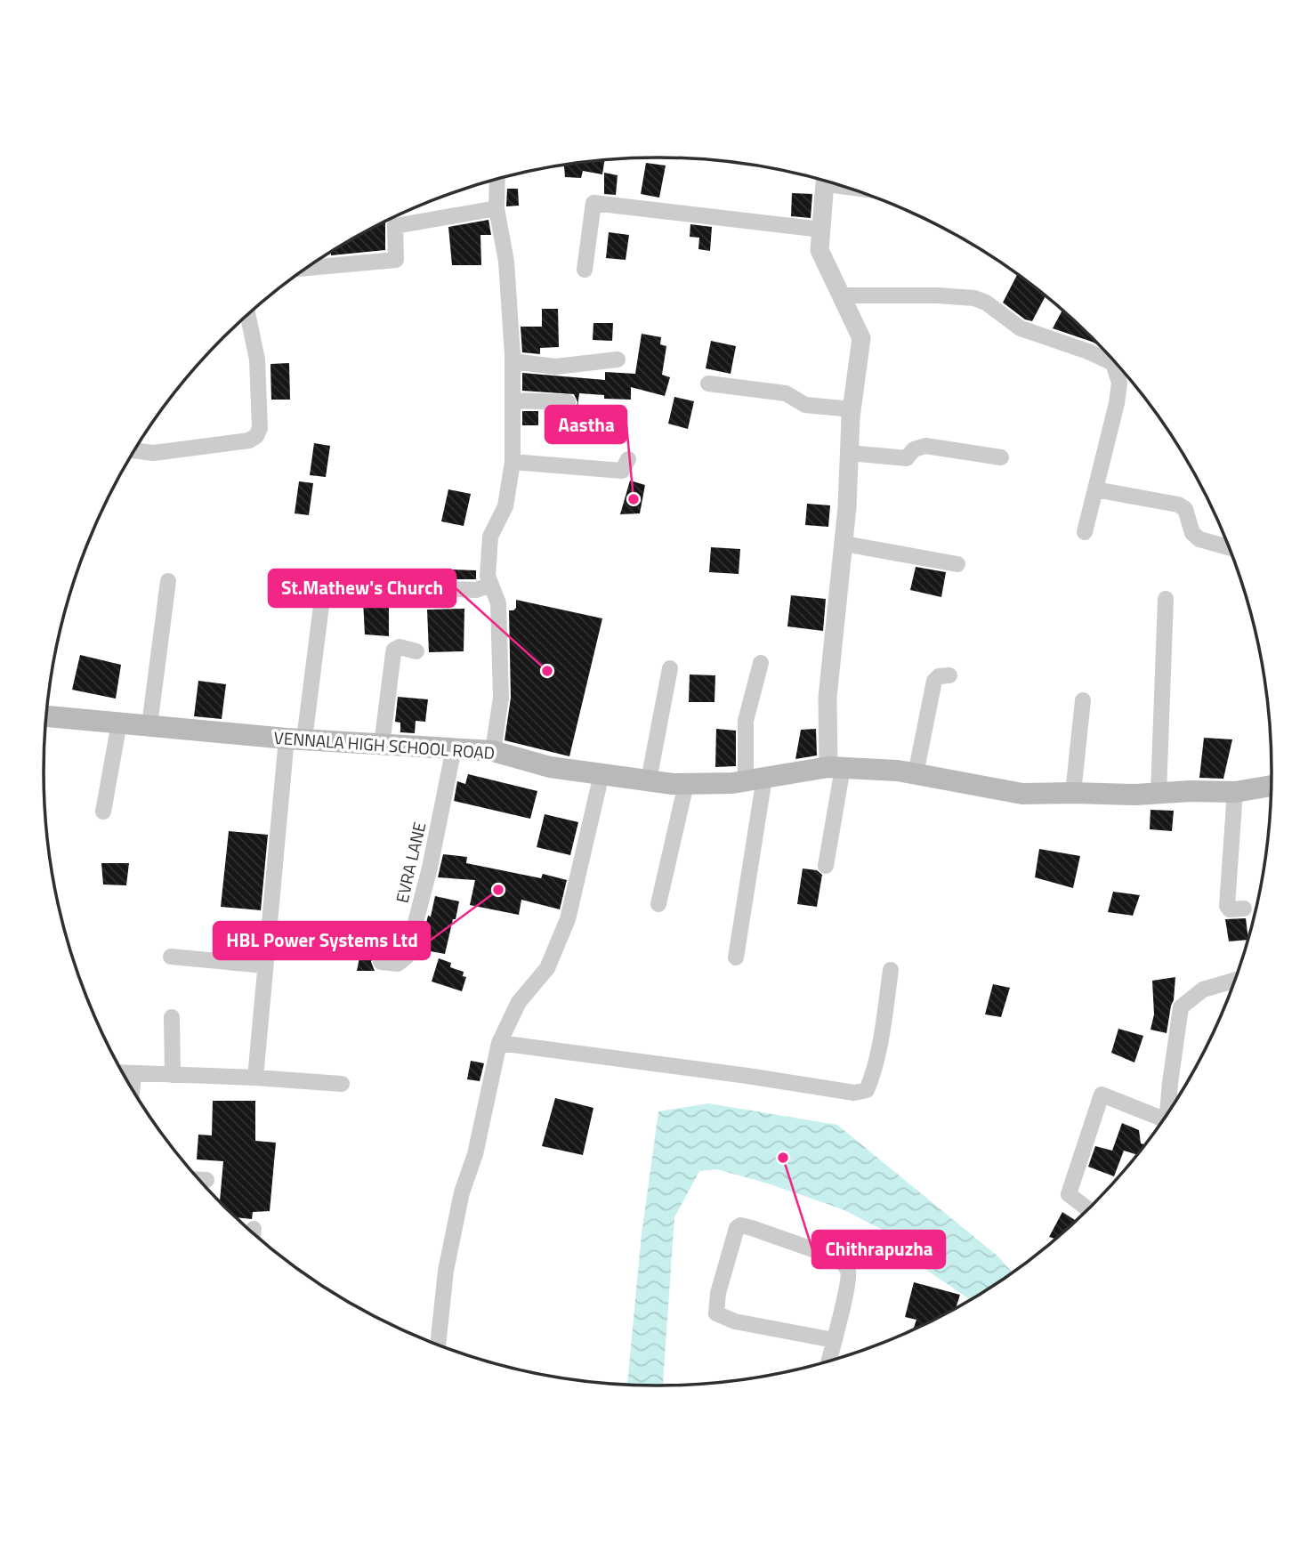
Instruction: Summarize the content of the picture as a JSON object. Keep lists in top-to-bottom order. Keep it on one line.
{"streets":{"main road":["VENNALA HIGH SCHOOL ROAD"],"street":["EVRA LANE"]},"crossings":[["VENNALA HIGH SCHOOL ROAD","EVRA LANE"]],"places":["Aastha","St.Mathew's Church","HBL Power Systems Ltd","Chithrapuzha"]}
